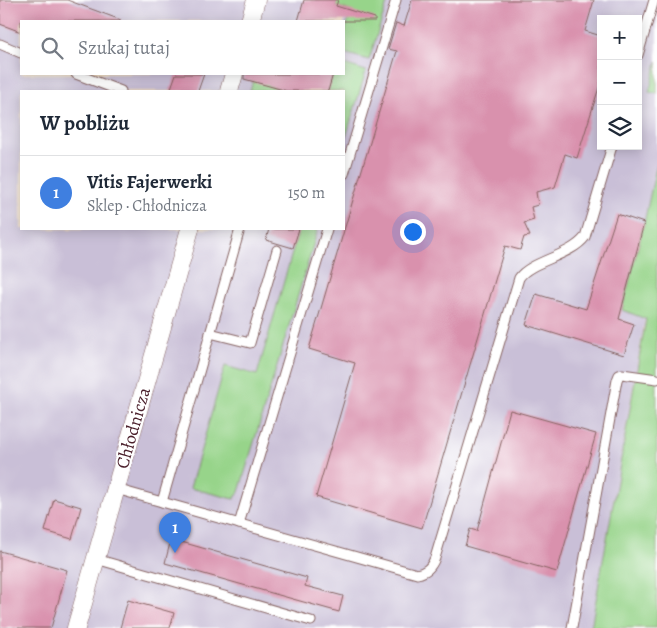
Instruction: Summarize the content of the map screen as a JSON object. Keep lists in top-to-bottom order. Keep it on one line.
{"streets":{"street":["Chłodnicza"]},"page":{"map_buttons":["+","−"],"search":"Szukaj tutaj","heading":"W pobliżu","list":[{"mark":"1","name":"Vitis Fajerwerki","note":"Sklep · Chłodnicza","value":"150 m"}],"pins":"1"}}
